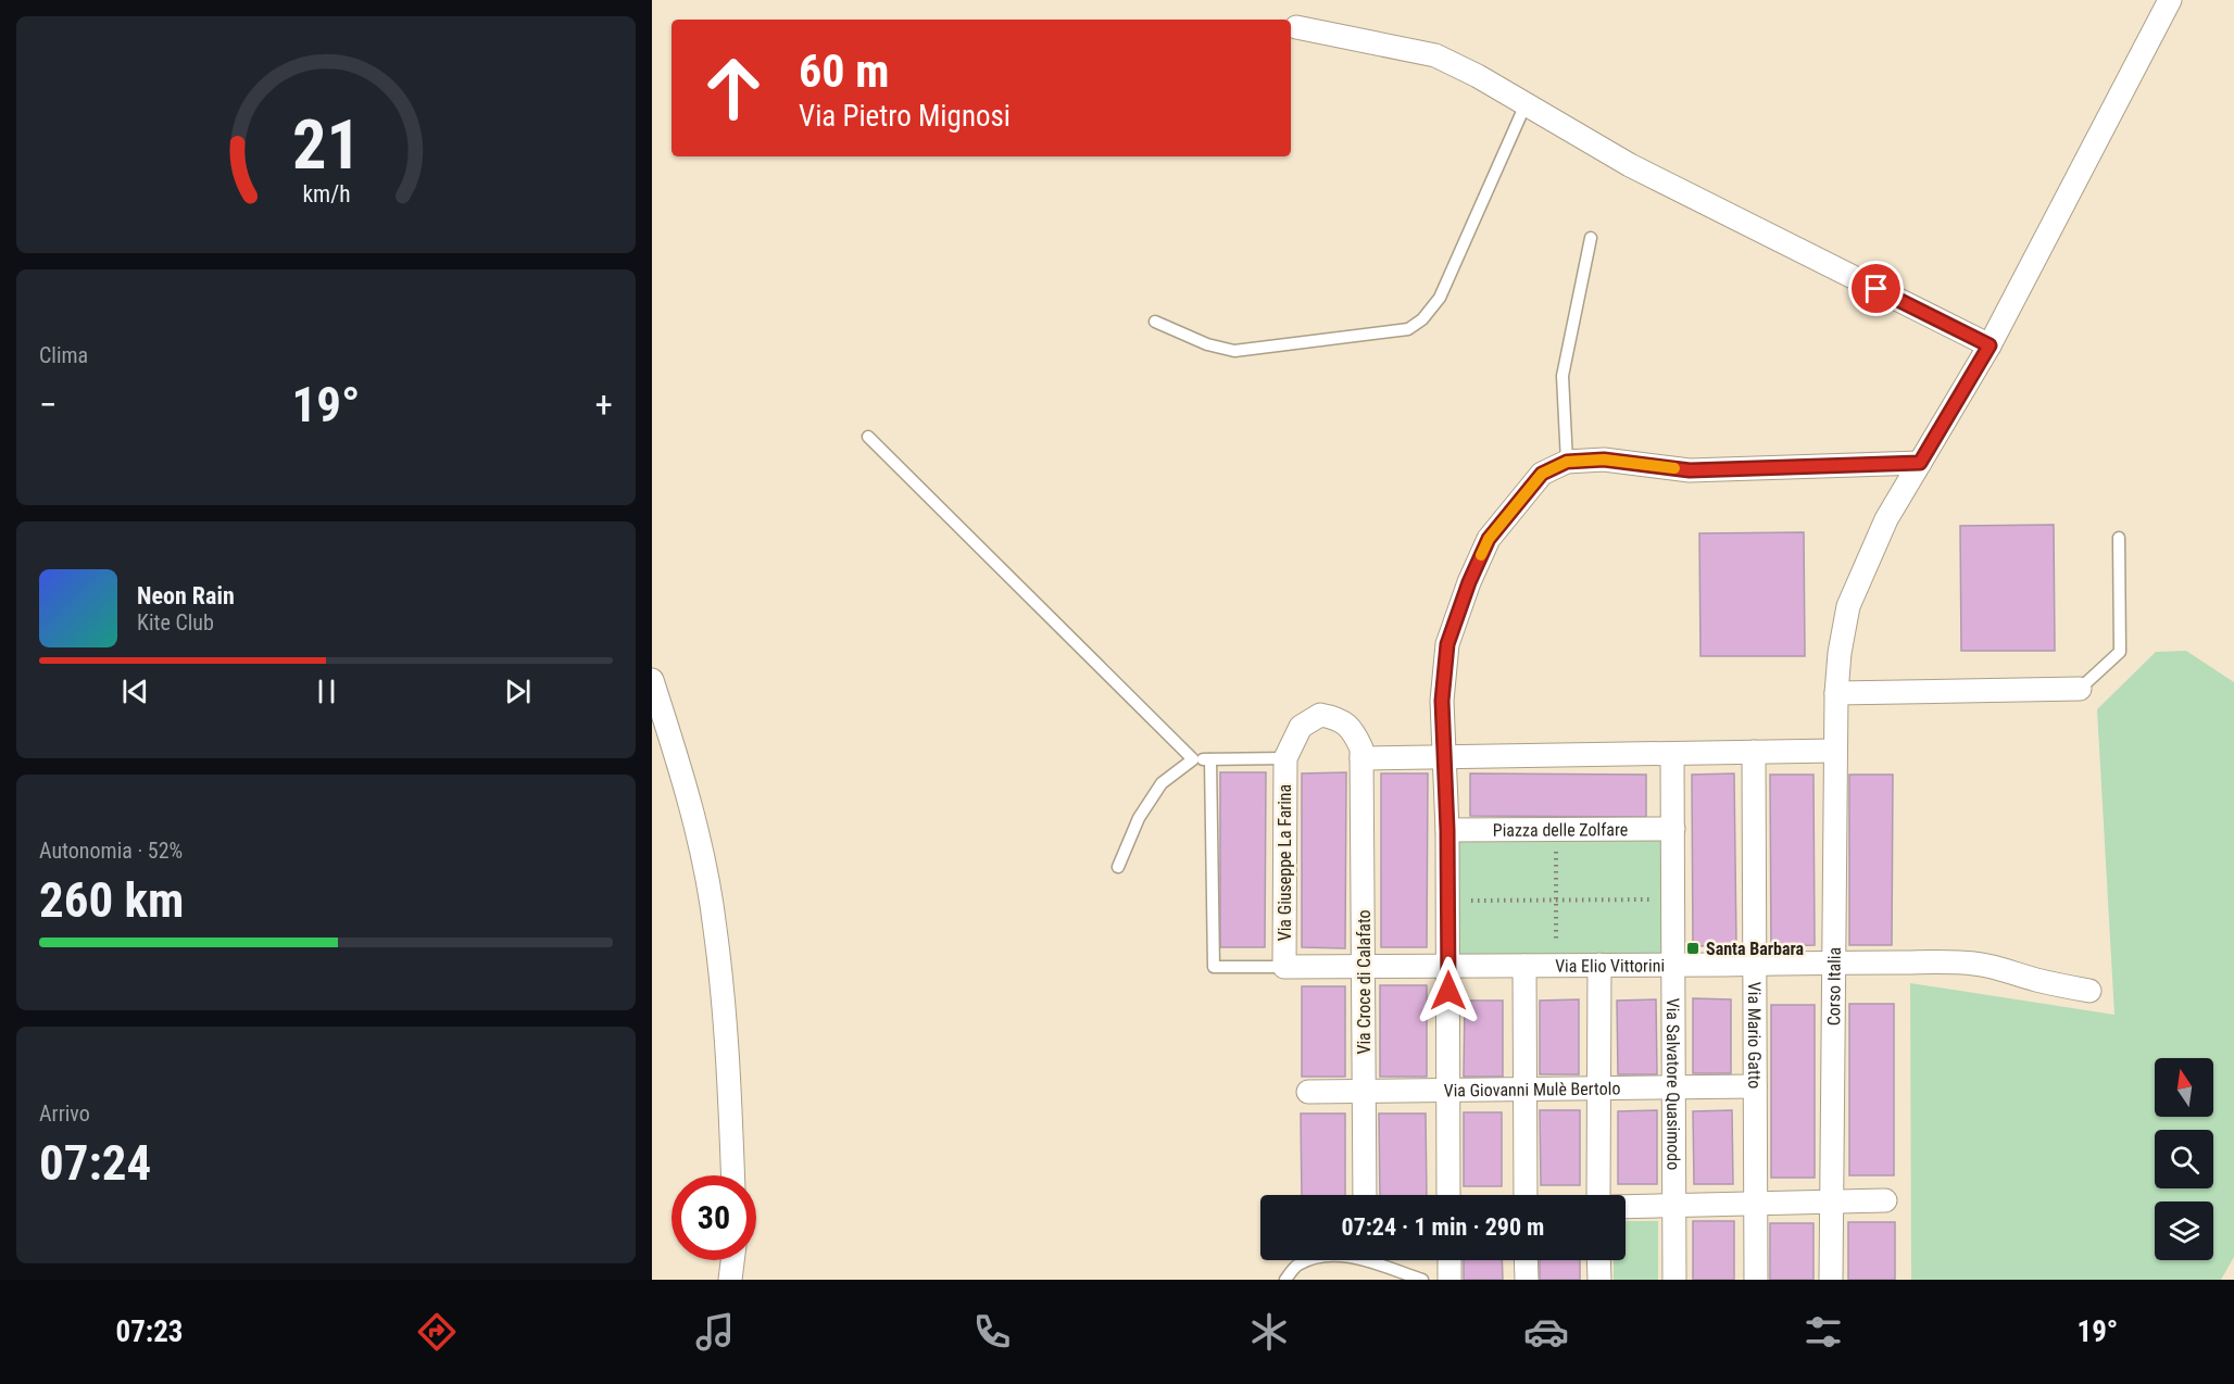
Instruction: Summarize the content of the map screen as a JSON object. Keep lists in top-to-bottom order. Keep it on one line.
{"streets":{"street":["Piazza delle Zolfare","Via Giuseppe La Farina","Via Elio Vittorini","Via Croce di Calafato","Corso Italia","Via Mario Gatto","Via Salvatore Quasimodo","Via Giovanni Mulè Bertolo"]},"crossings":[["Via Giuseppe La Farina","Via Elio Vittorini"],["Via Giuseppe La Farina","Via Croce di Calafato"],["Via Elio Vittorini","Via Croce di Calafato"],["Via Elio Vittorini","Corso Italia"],["Via Elio Vittorini","Via Mario Gatto"],["Via Elio Vittorini","Via Salvatore Quasimodo"],["Via Croce di Calafato","Via Giovanni Mulè Bertolo"],["Via Mario Gatto","Via Giovanni Mulè Bertolo"],["Via Salvatore Quasimodo","Via Giovanni Mulè Bertolo"]],"places":{"transit":["Santa Barbara"]},"north":"top","page":{"turn":["60 m","Via Pietro Mignosi"],"tile":["Clima",["Autonomia · 52%","260 km"],["Arrivo","07:24"]],"heat":["−","19°","+"],"song":["Neon Rain","Kite Club"],"limit":"30","trip":"07:24 · 1 min · 290 m","tabs":["07:23","19°"],"gauge":["21","km/h"]}}
